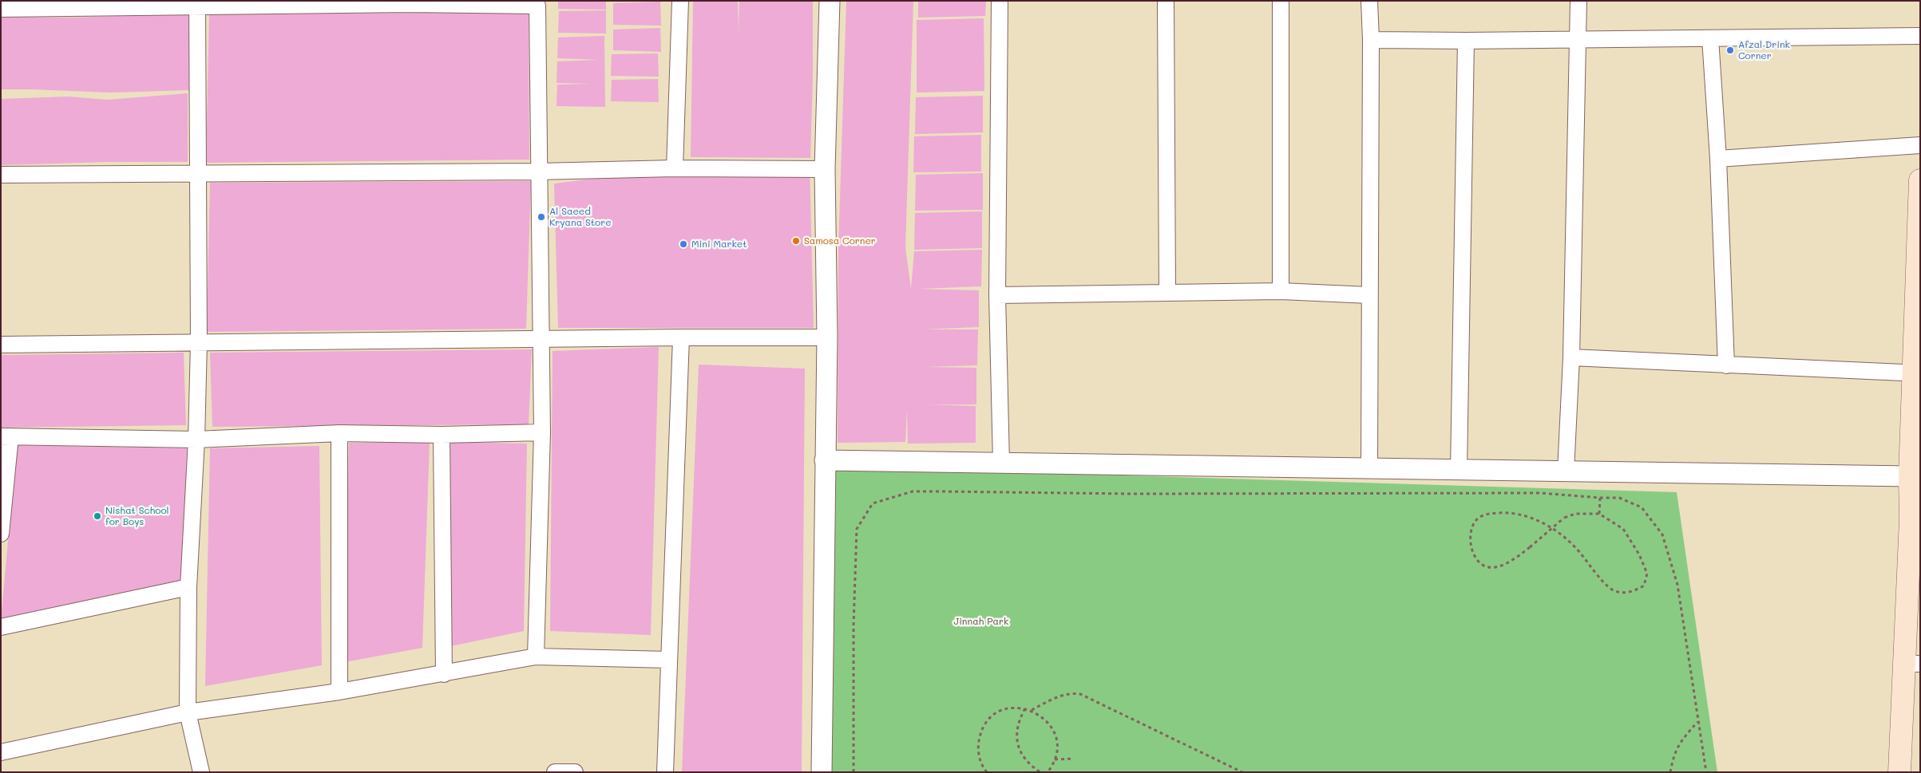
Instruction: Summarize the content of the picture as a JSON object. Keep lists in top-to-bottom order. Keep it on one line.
{"parks":["Jinnah Park"],"places":["Afzal Drink Corner","Al Saeed Kryana Store","Samosa Corner","Mini Market","Nishat School for Boys"]}
